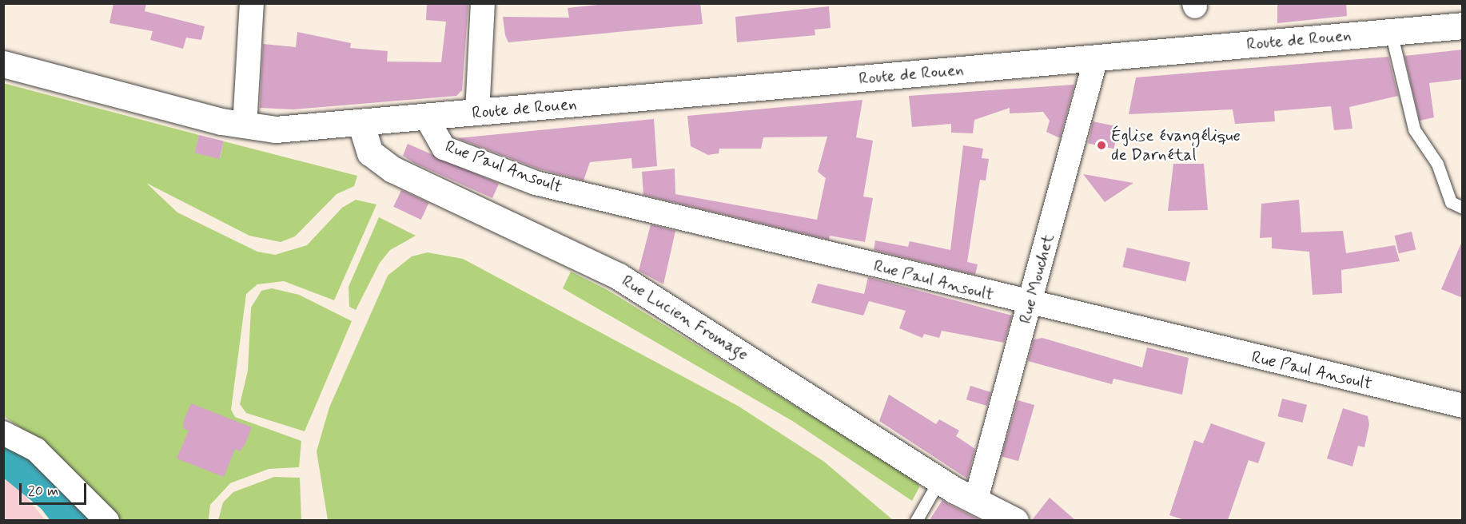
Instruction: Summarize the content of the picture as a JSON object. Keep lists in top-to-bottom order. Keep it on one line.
{"streets":{"street":["Route de Rouen","Rue Paul Ansoult","Rue Mouchet","Rue Lucien Fromage"]},"crossings":[["Route de Rouen","Rue Paul Ansoult"],["Route de Rouen","Rue Mouchet"],["Route de Rouen","Rue Lucien Fromage"],["Rue Paul Ansoult","Rue Mouchet"],["Rue Mouchet","Rue Lucien Fromage"]],"places":["Église évangélique de Darnétal"],"scale_bar":"20 m"}
